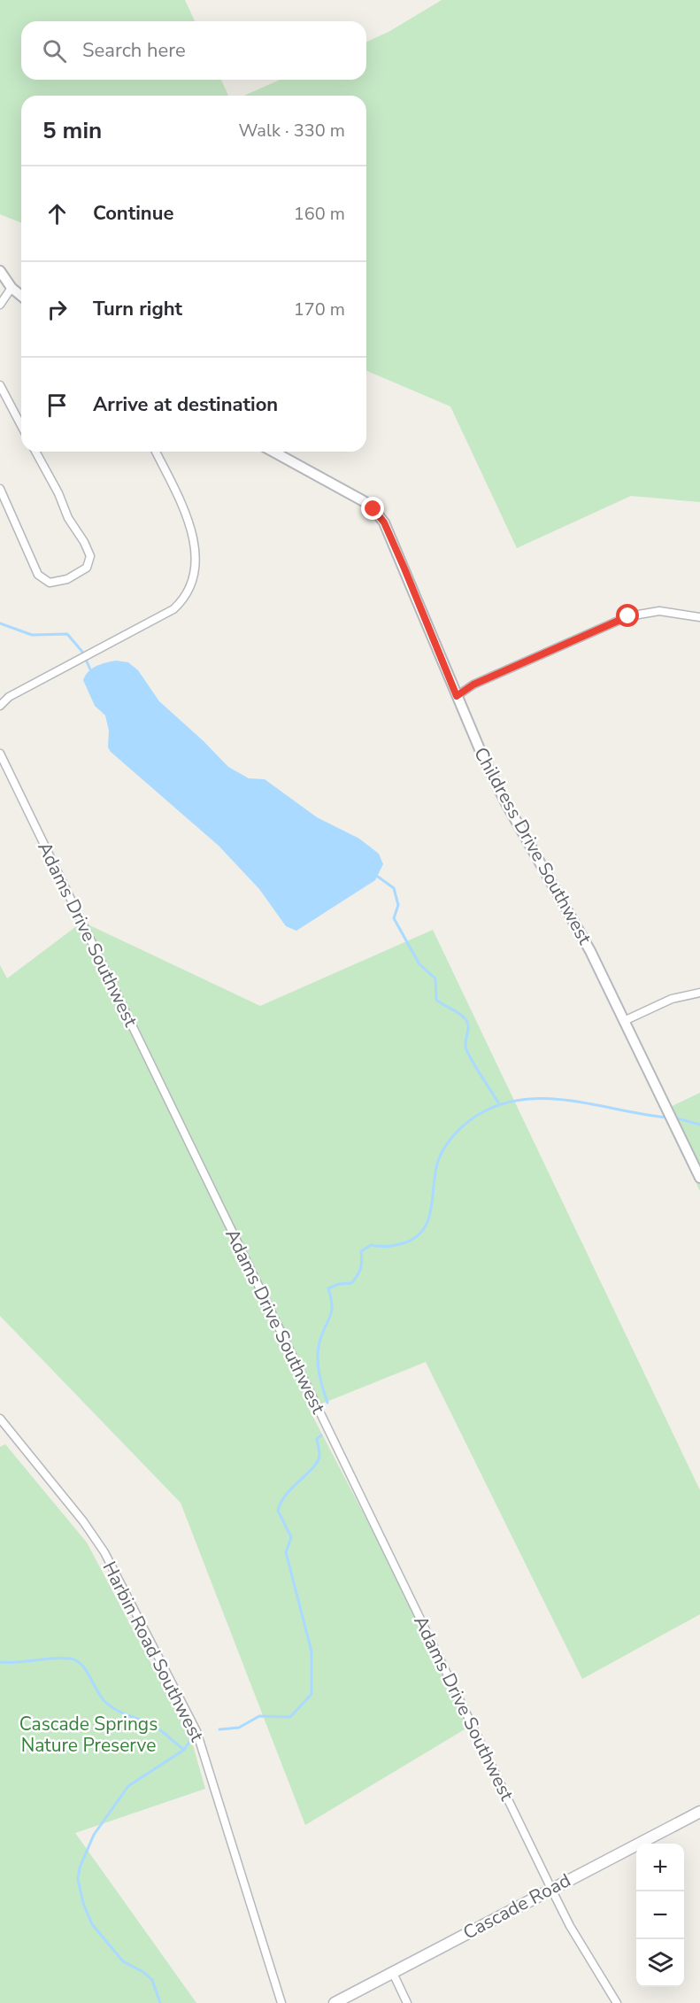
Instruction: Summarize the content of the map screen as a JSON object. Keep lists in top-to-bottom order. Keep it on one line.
{"streets":{"main road":["Cascade Road"],"street":["Childress Drive Southwest","Adams Drive Southwest","Harbin Road Southwest"]},"crossings":[["Adams Drive Southwest","Cascade Road"]],"parks":["Cascade Springs Nature Preserve"],"page":{"search":"Search here","heading":["5 min","Walk · 330 m"],"list":[["Continue","160 m"],["Turn right","170 m"],"Arrive at destination"],"map_buttons":["+","−"]}}
